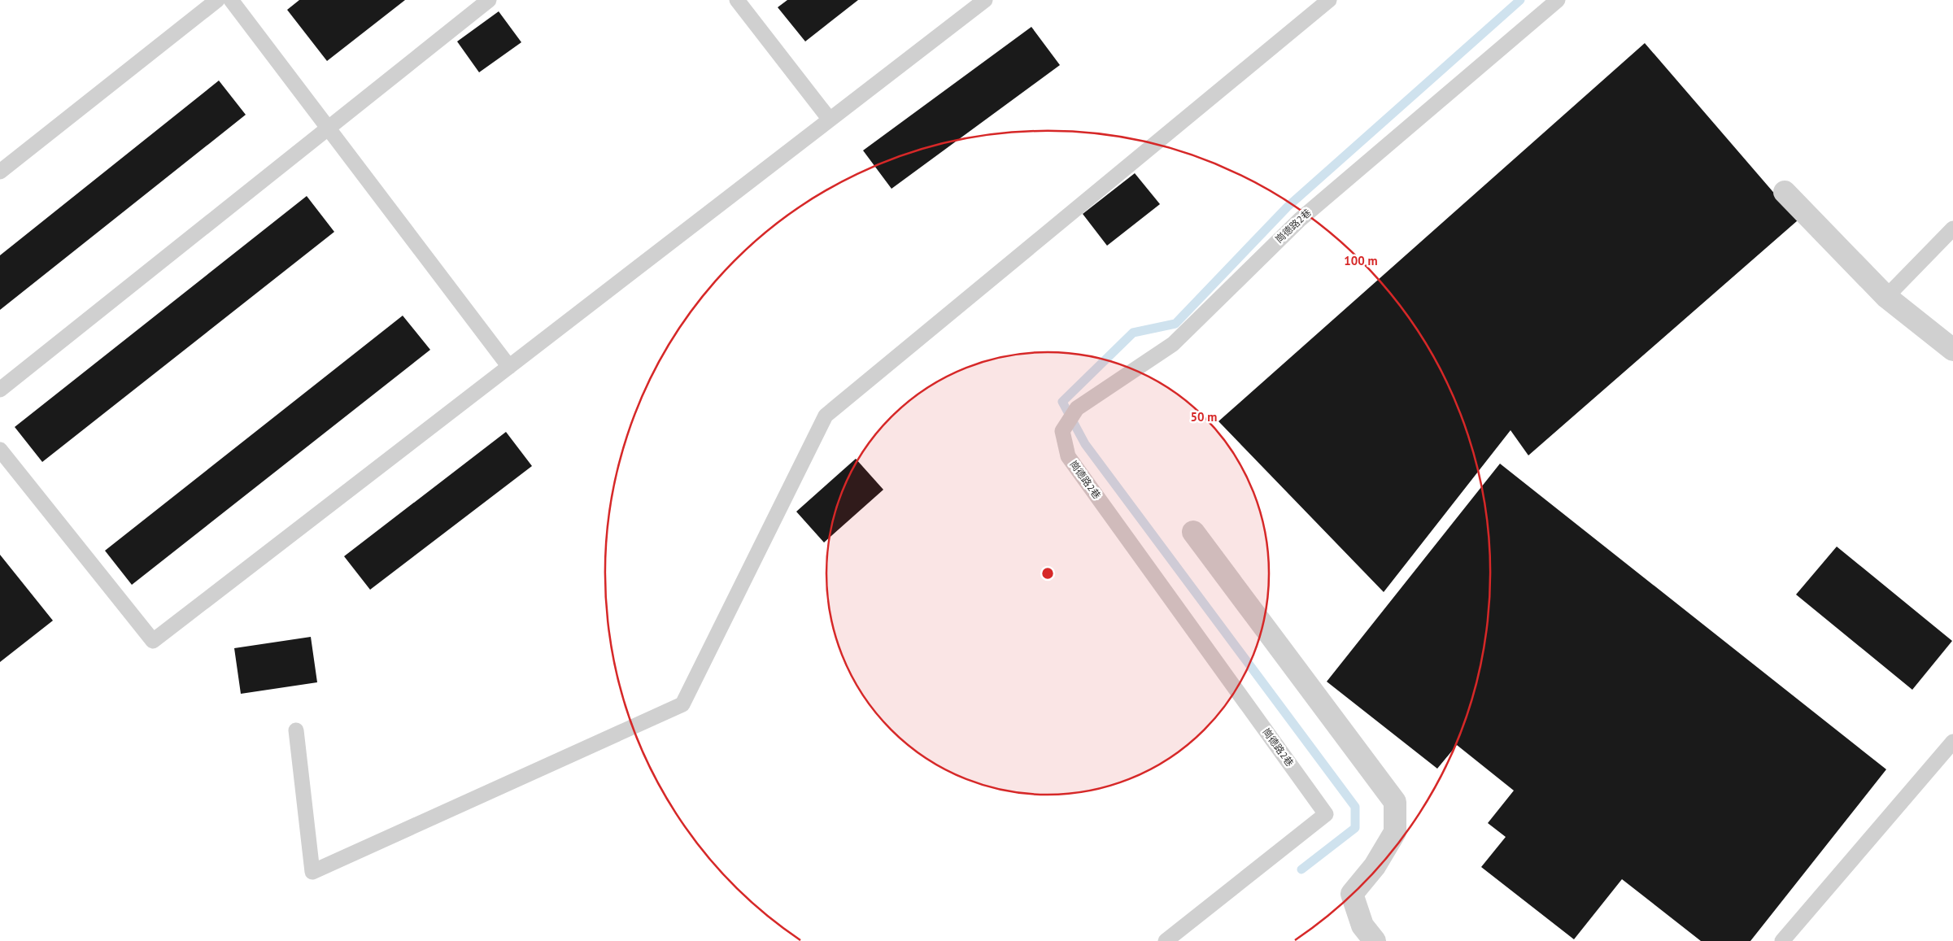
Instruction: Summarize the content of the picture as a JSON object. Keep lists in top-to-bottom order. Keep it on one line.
{"streets":{"lane":["崗德路2巷"]},"rings":["100 m","50 m"]}
